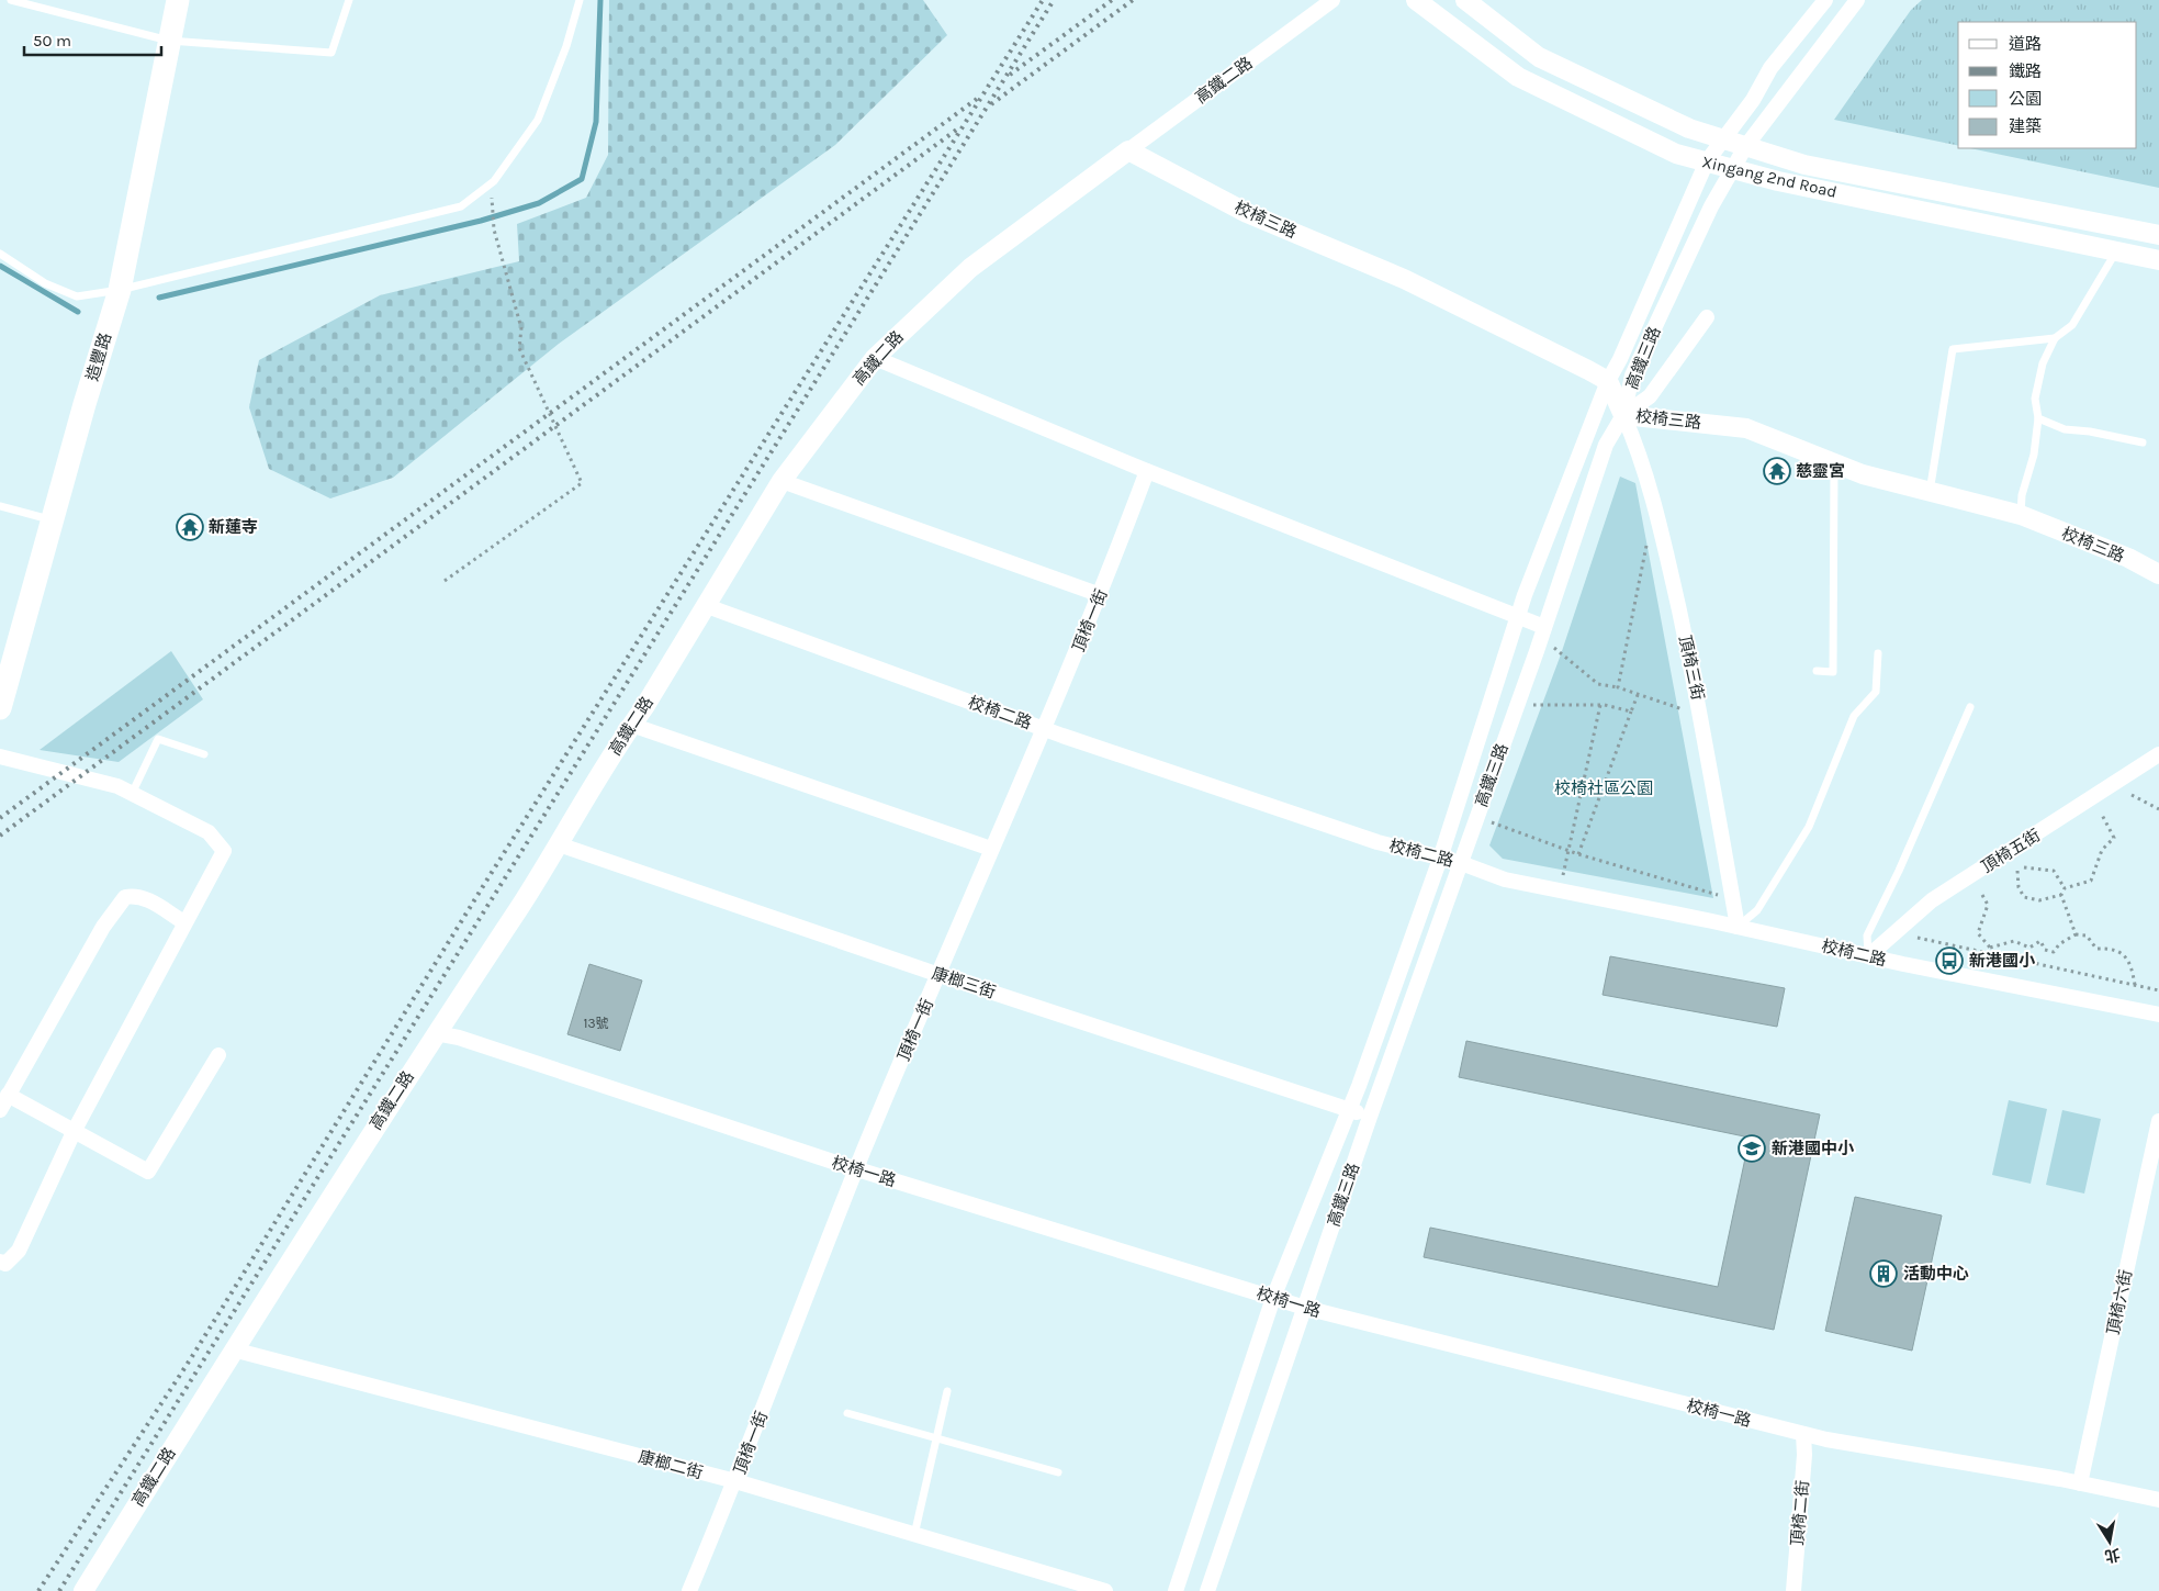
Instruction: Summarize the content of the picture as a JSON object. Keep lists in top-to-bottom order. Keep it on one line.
{"streets":{"main road":["造豐路"],"street":["高鐵二路","Xingang 2nd Road","校椅三路","高鐵三路","頂椅一街","頂椅三街","校椅二路","頂椅五街","康榔三街","校椅一路","頂椅六街","康榔二街","頂椅二街"]},"crossings":[["高鐵二路","校椅三路"],["高鐵二路","校椅二路"],["高鐵二路","康榔三街"],["高鐵二路","校椅一路"],["高鐵二路","康榔二街"],["Xingang 2nd Road","高鐵三路"],["校椅三路","高鐵三路"],["校椅三路","頂椅三街"],["高鐵三路","頂椅三街"],["高鐵三路","校椅二路"],["高鐵三路","康榔三街"],["高鐵三路","校椅一路"],["頂椅一街","校椅二路"],["頂椅一街","康榔三街"],["頂椅一街","校椅一路"],["頂椅一街","康榔二街"],["頂椅三街","校椅二路"],["校椅二路","頂椅五街"],["校椅一路","頂椅六街"],["校椅一路","頂椅二街"]],"parks":["校椅社區公園"],"places":{"temple":["慈靈宮","新蓮寺"],"bus stop":["新港國小"],"school or university":["新港國中小"],"building":["活動中心"]},"house_numbers":["13號"],"legend":["道路","鐵路","公園","建築"],"scale_bar":"50 m","north":"bottom"}
